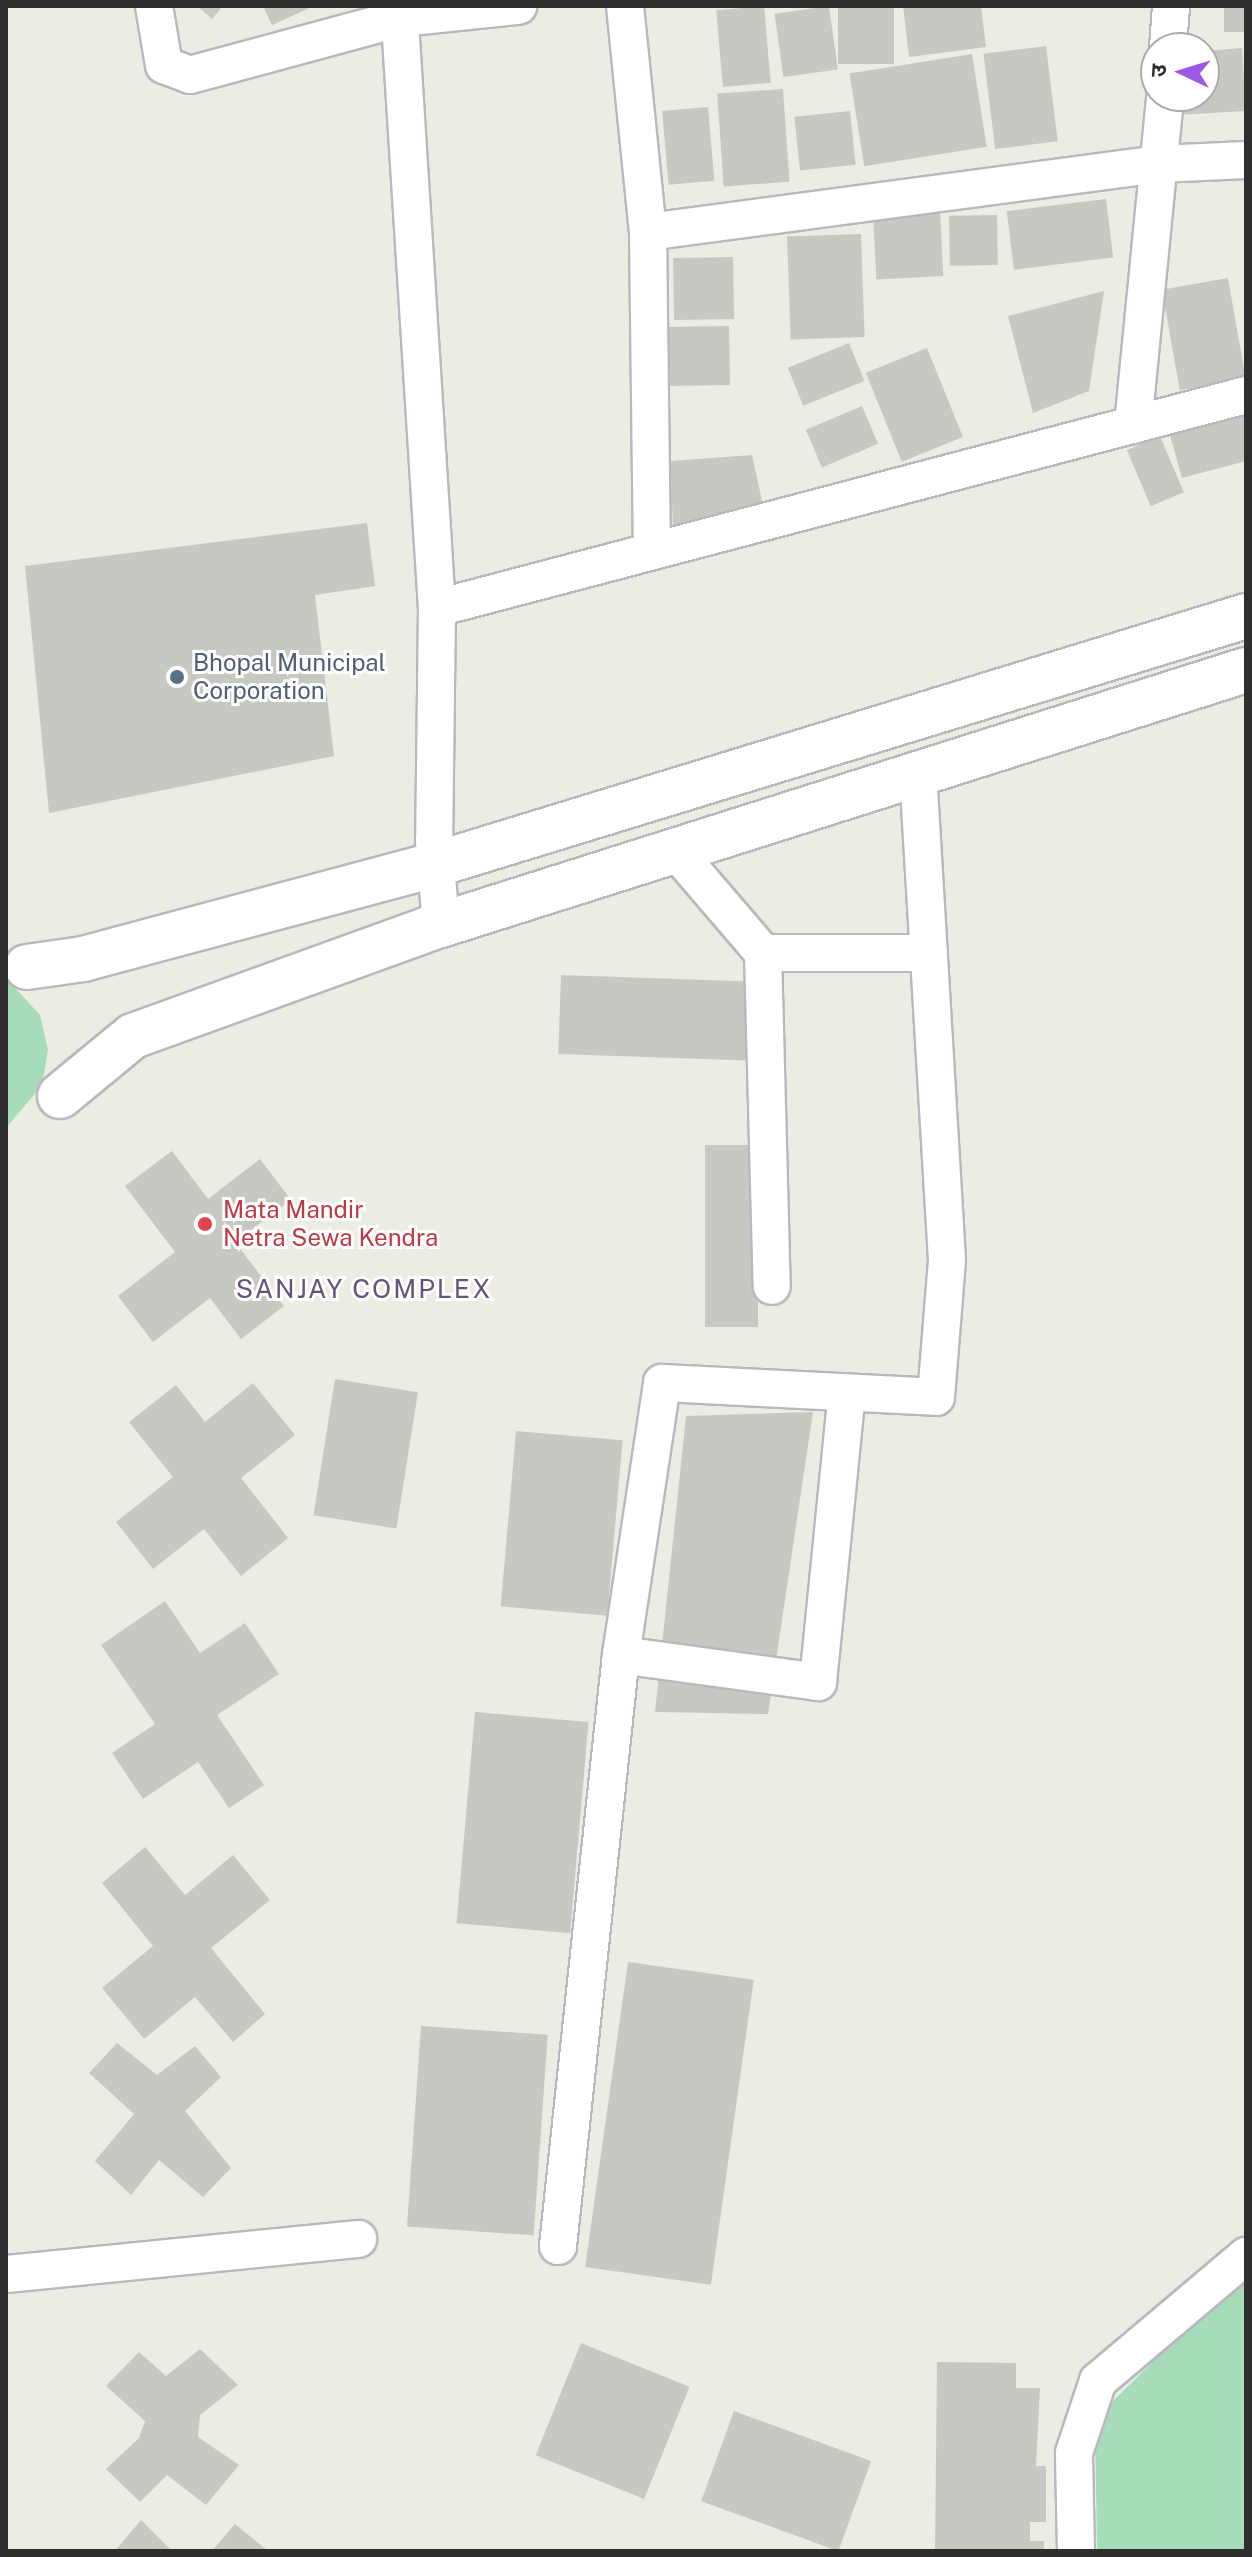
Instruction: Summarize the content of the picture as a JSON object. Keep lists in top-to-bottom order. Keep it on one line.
{"districts":["SANJAY COMPLEX"],"places":["Bhopal Municipal Corporation","Mata Mandir Netra Sewa Kendra"],"north":"left"}
